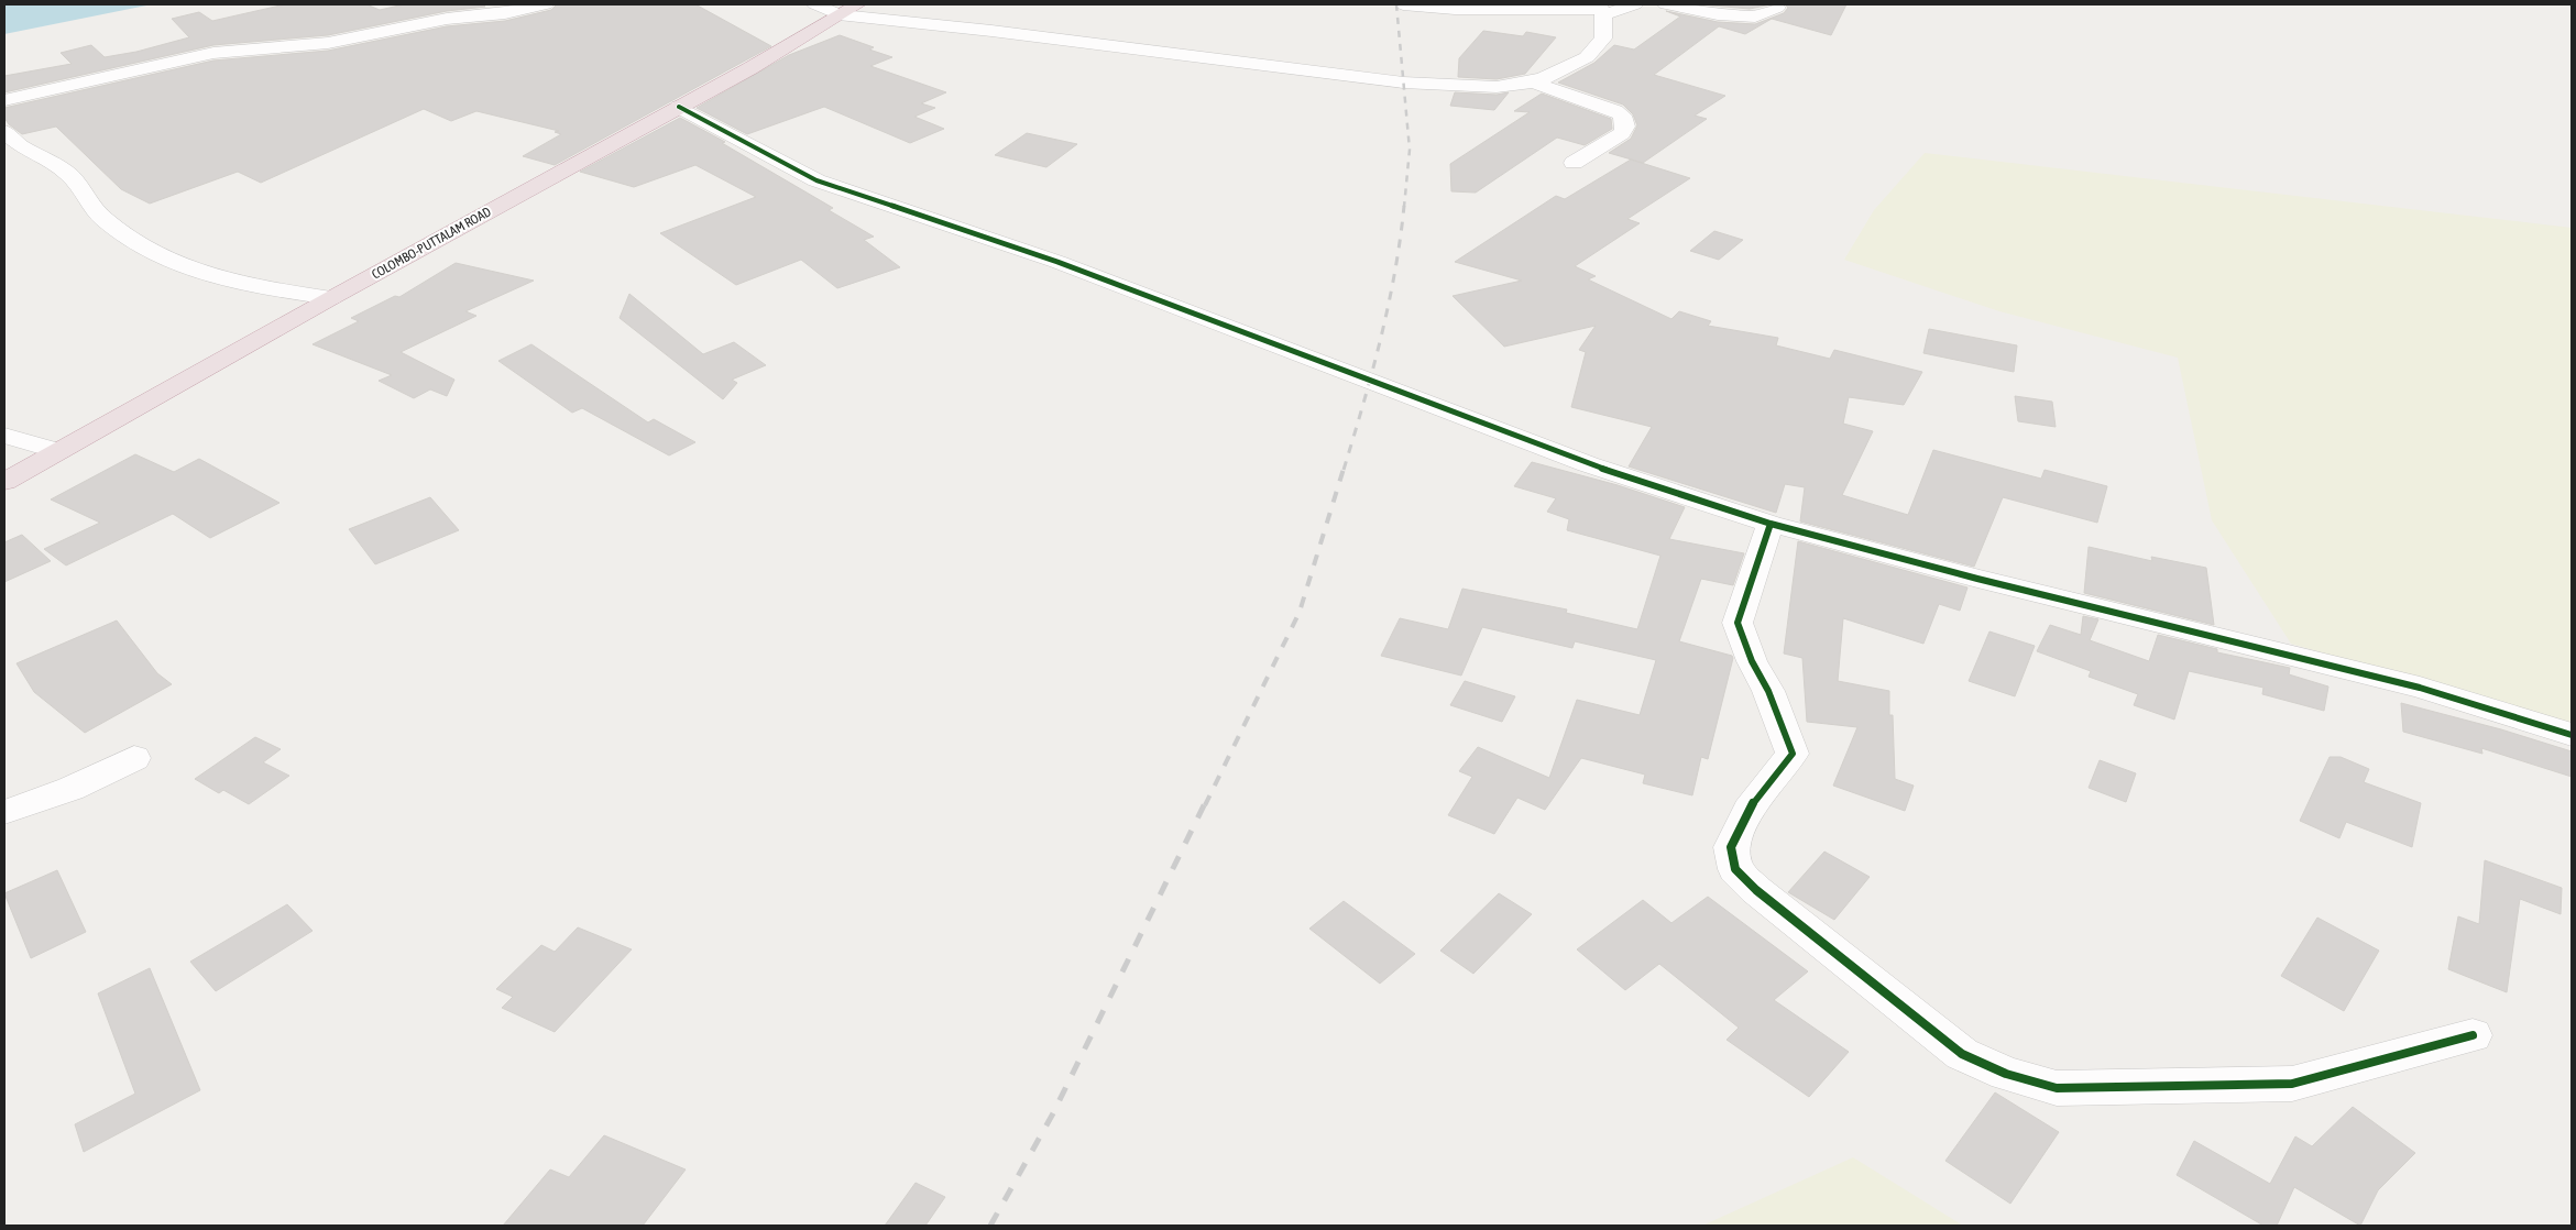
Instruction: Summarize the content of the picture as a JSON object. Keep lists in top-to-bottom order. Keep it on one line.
{"streets":{"highway":["COLOMBO-PUTTALAM ROAD"]}}
